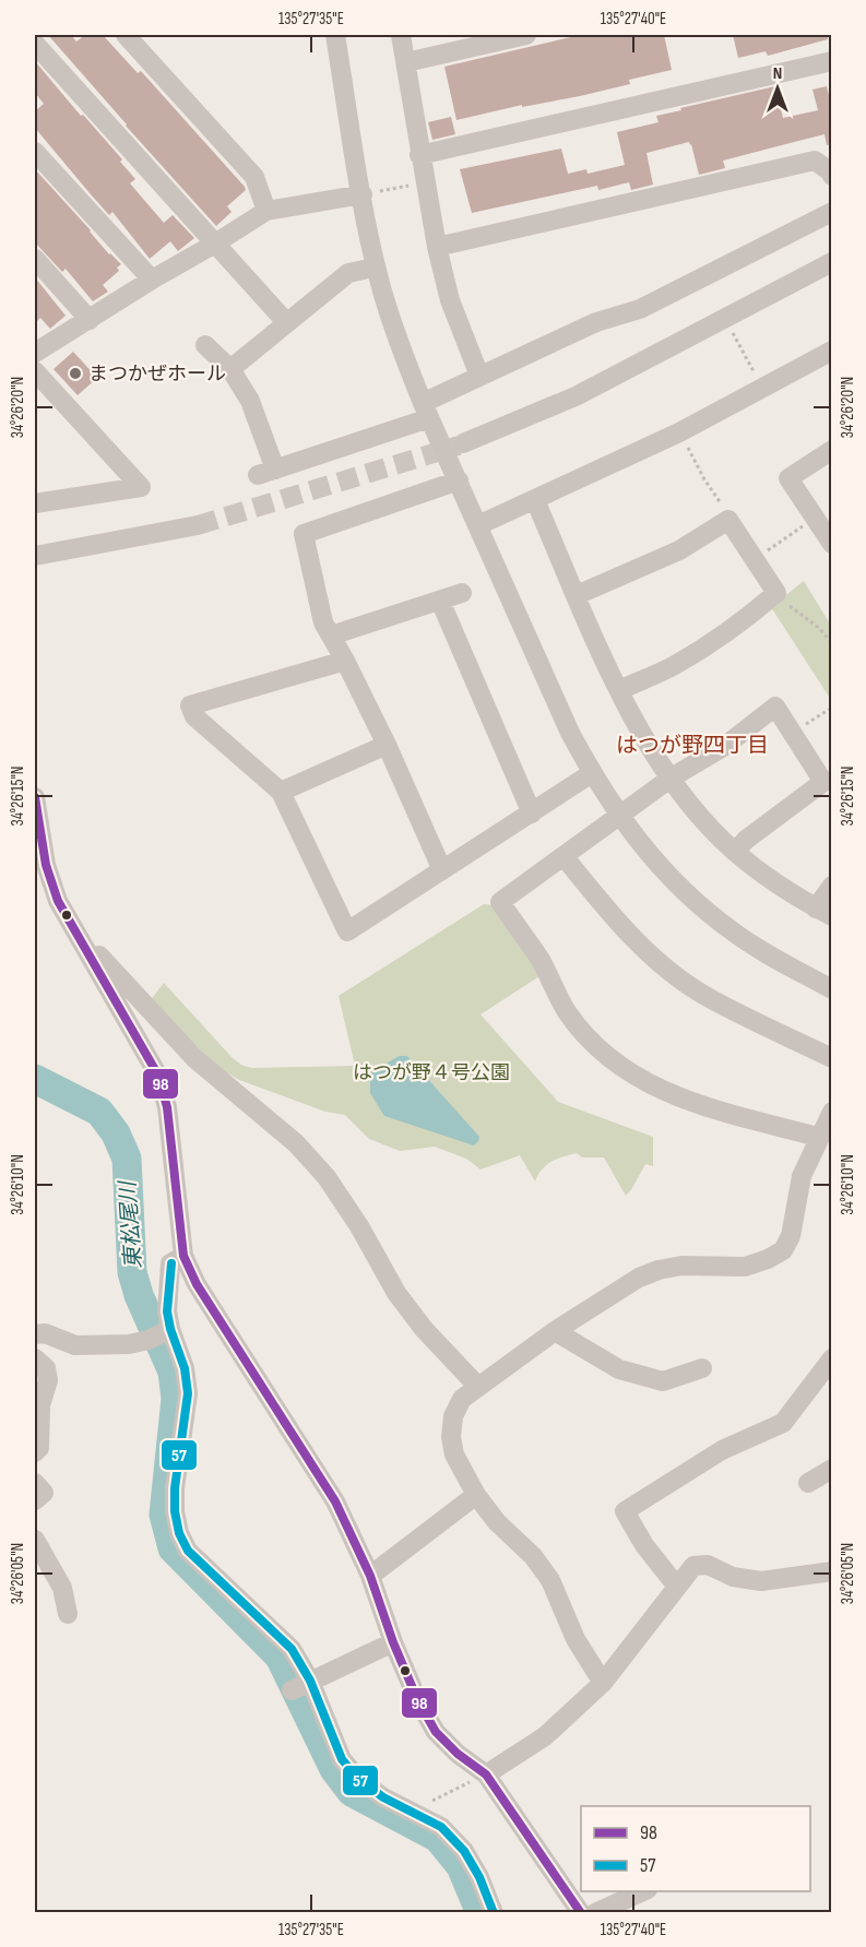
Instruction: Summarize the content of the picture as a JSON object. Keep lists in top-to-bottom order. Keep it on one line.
{"districts":["はつが野四丁目"],"water":["東松尾川"],"parks":["はつが野４号公園"],"places":["まつかぜホール"],"lines":["transit line 98","transit line 57"],"legend":["98","57"],"north":"top","coordinates":["135°27'35\"E","135°27'40\"E","34°26'20\"N","34°26'15\"N","34°26'10\"N","34°26'05\"N"]}
